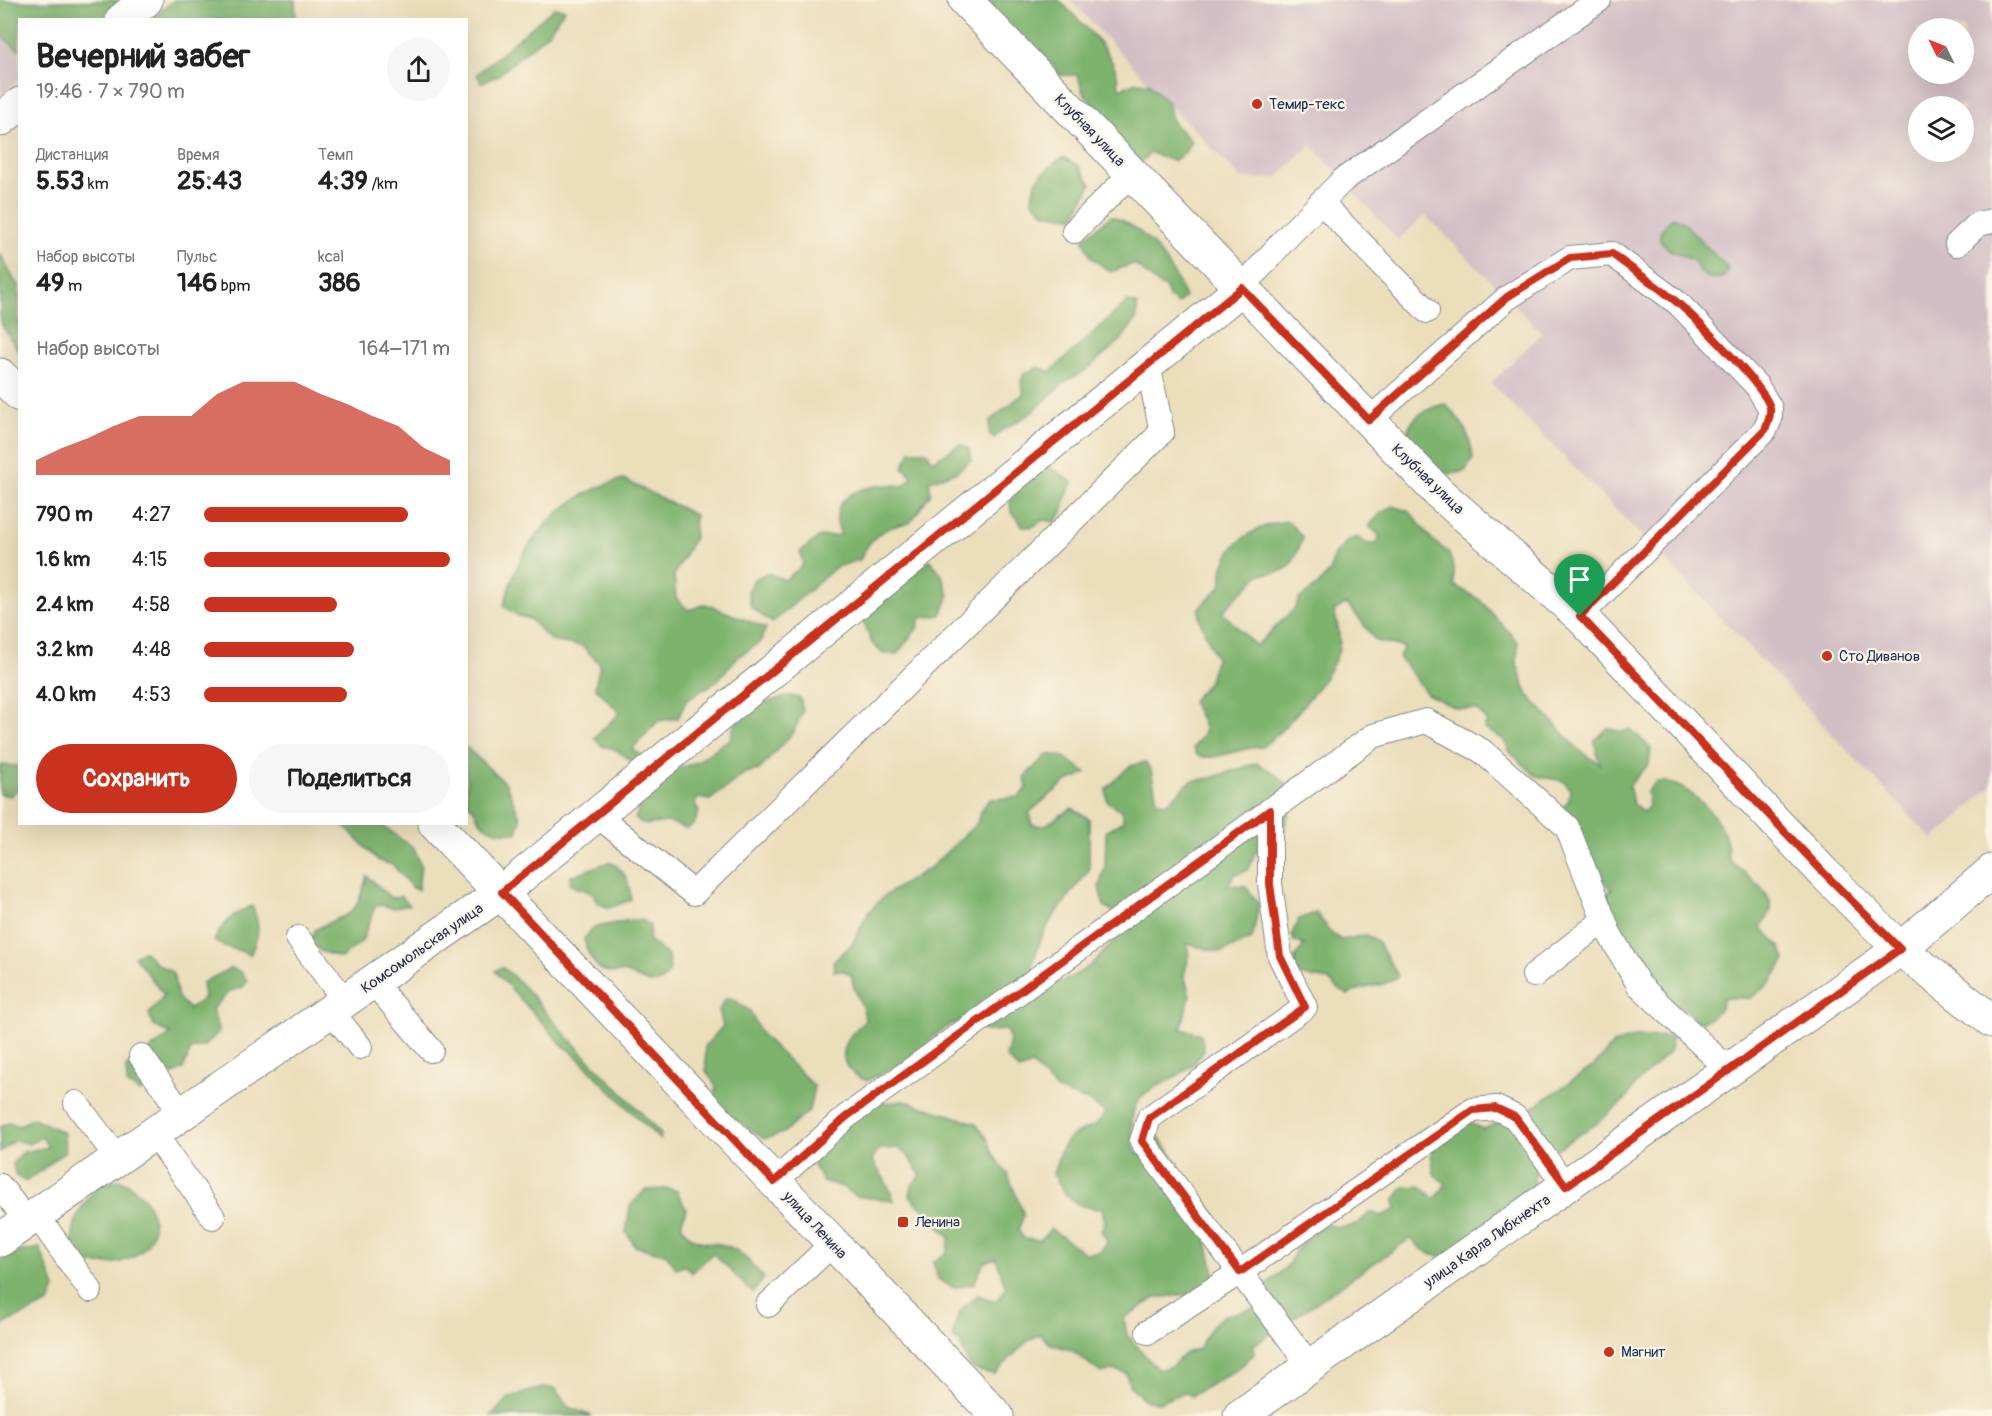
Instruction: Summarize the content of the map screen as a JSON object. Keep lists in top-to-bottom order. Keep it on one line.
{"streets":{"street":["Клубная улица","Комсомольская улица","улица Ленина","улица Карла Либкнехта"]},"crossings":[["Клубная улица","Комсомольская улица"],["Клубная улица","улица Карла Либкнехта"],["Комсомольская улица","улица Ленина"]],"places":{"other":["Темир-текс","Сто Диванов","Магнит"],"transit":["Ленина"]},"north":"top left","page":{"heading":["Вечерний забег","19:46 · 7 × 790 m"],"stats":[["Дистанция","5.53 km"],["Время","25:43"],["Темп","4:39 /km"],["Набор высоты","49 m"],["Пульс","146 bpm"],["kcal","386"]],"chart":["Набор высоты","164–171 m"],"list":[{"name":"790 m","note":"4:27"},{"name":"1.6 km","note":"4:15"},{"name":"2.4 km","note":"4:58"},{"name":"3.2 km","note":"4:48"},{"name":"4.0 km","note":"4:53"}],"buttons":["Сохранить","Поделиться"]}}
